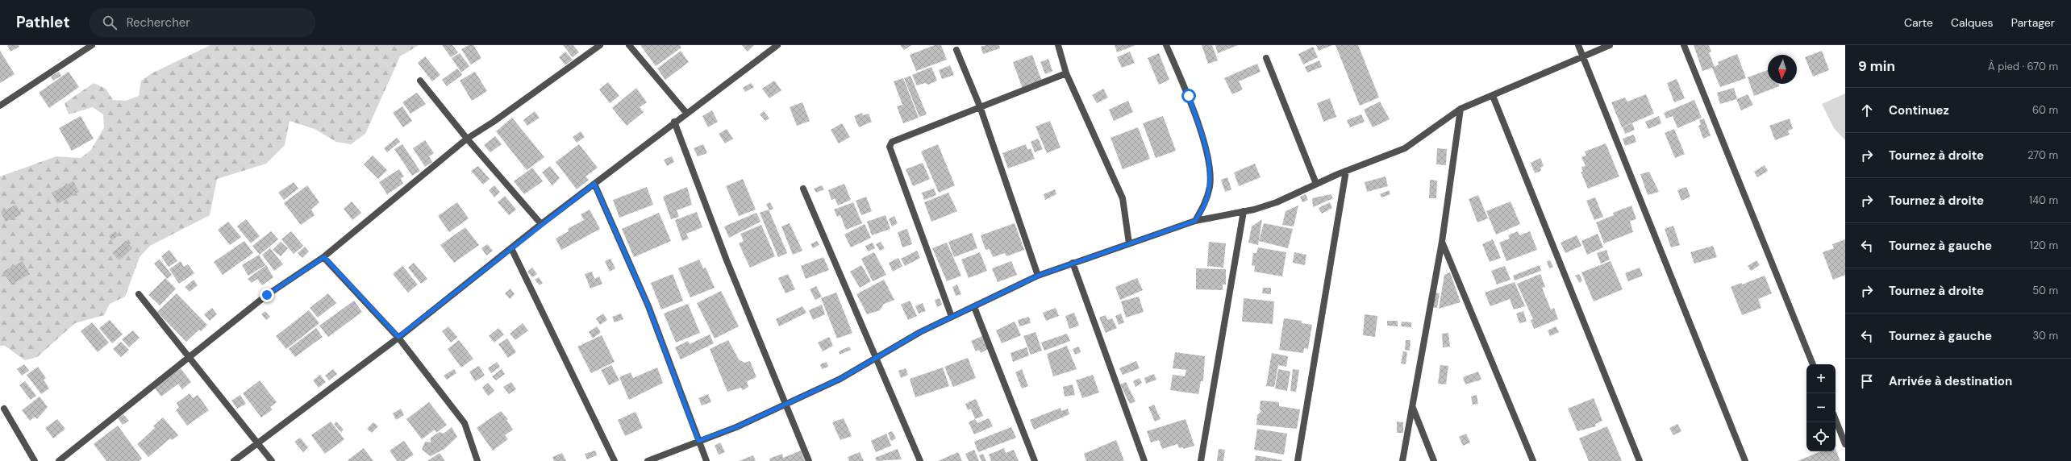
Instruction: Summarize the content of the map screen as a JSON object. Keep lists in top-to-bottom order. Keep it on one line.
{"north":"bottom","page":{"header":"Pathlet","search":"Rechercher","nav":["Carte","Calques","Partager"],"heading":["9 min","À pied · 670 m"],"list":[["Continuez","60 m"],["Tournez à droite","270 m"],["Tournez à droite","140 m"],["Tournez à gauche","120 m"],["Tournez à droite","50 m"],["Tournez à gauche","30 m"],"Arrivée à destination"],"map_buttons":["+","−"]}}
